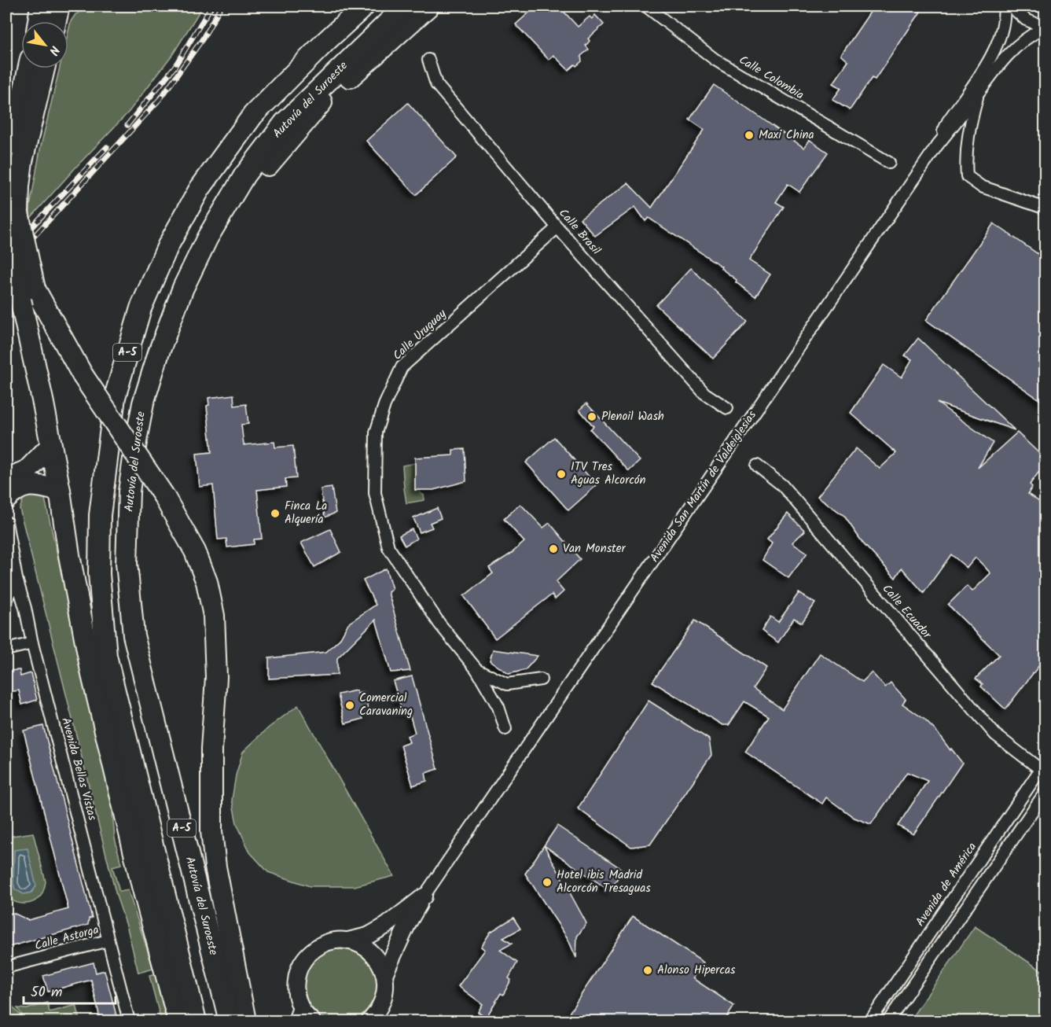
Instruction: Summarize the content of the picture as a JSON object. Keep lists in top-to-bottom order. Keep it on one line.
{"streets":{"highway":["Autovía del Suroeste","A-5"],"street":["Calle Colombia","Calle Brasil","Calle Uruguay","Avenida San Martín de Valdeiglesias","Calle Ecuador","Avenida Bellas Vistas","Avenida de América","Calle Astorga"]},"crossings":[["Calle Brasil","Calle Uruguay"],["Calle Ecuador","Avenida de América"],["Avenida Bellas Vistas","Calle Astorga"]],"places":["Maxi China","Plenoil Wash","ITV Tres Aguas Alcorcón","Finca La Alquería","Van Monster","Comercial Caravaning","Hotel ibis Madrid Alcorcón Tresaguas","Alonso Hipercas"],"scale_bar":"50 m","north":"bottom right"}
